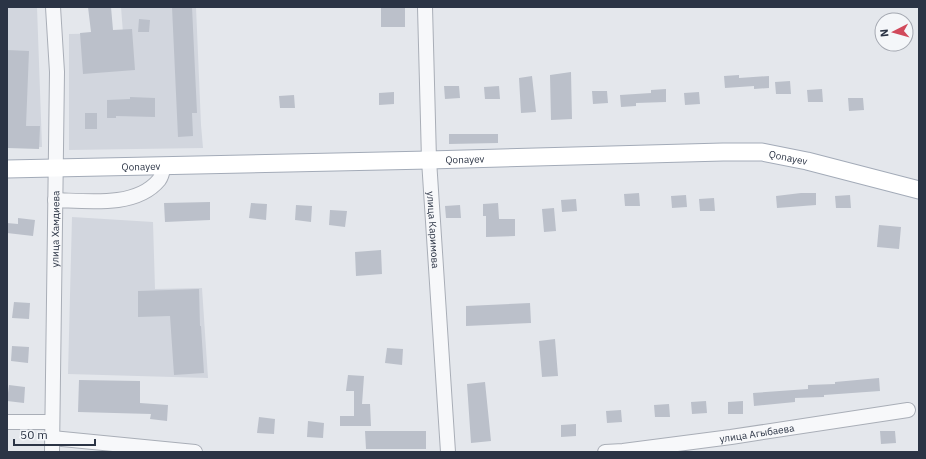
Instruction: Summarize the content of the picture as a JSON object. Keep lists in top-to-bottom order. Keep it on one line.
{"streets":{"main road":["Qonayev"],"street":["улица Хамдиева","улица Каримова","улица Агыбаева"]},"crossings":[["Qonayev","улица Хамдиева"],["Qonayev","улица Каримова"]],"scale_bar":"50 m","north":"left"}
